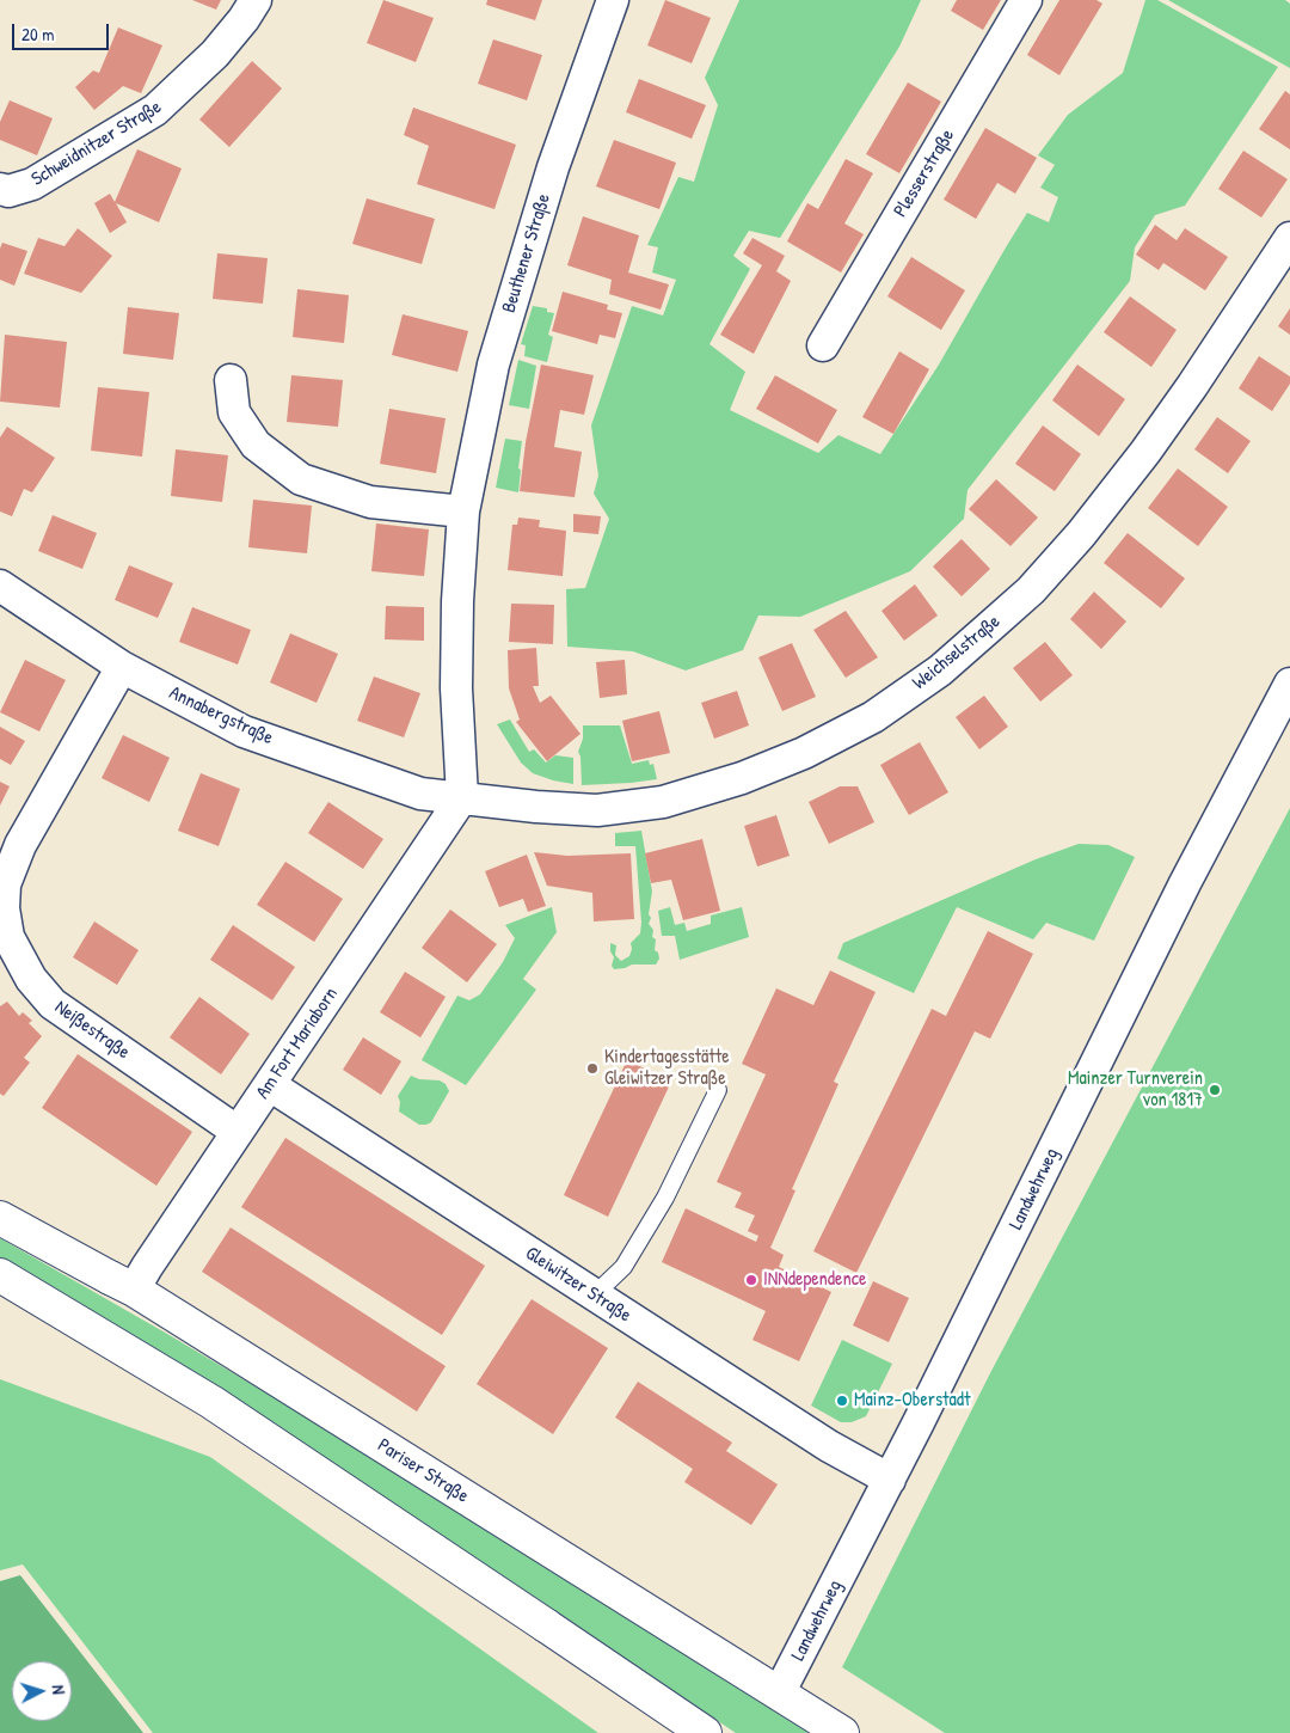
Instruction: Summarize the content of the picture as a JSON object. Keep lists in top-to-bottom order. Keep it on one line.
{"streets":{"main road":["Pariser Straße"],"street":["Schweidnitzer Straße","Plesserstraße","Beuthener Straße","Weichselstraße","Annabergstraße","Neißestraße","Am Fort Mariaborn","Landwehrweg","Gleiwitzer Straße"]},"crossings":[["Beuthener Straße","Weichselstraße"],["Beuthener Straße","Annabergstraße"],["Beuthener Straße","Am Fort Mariaborn"],["Weichselstraße","Annabergstraße"],["Weichselstraße","Am Fort Mariaborn"],["Annabergstraße","Neißestraße"],["Annabergstraße","Am Fort Mariaborn"],["Neißestraße","Am Fort Mariaborn"],["Am Fort Mariaborn","Gleiwitzer Straße"],["Am Fort Mariaborn","Pariser Straße"],["Landwehrweg","Gleiwitzer Straße"],["Landwehrweg","Pariser Straße"]],"places":["Kindertagesstätte Gleiwitzer Straße","Mainzer Turnverein von 1817","INNdependence","Mainz-Oberstadt"],"scale_bar":"20 m","north":"right"}
